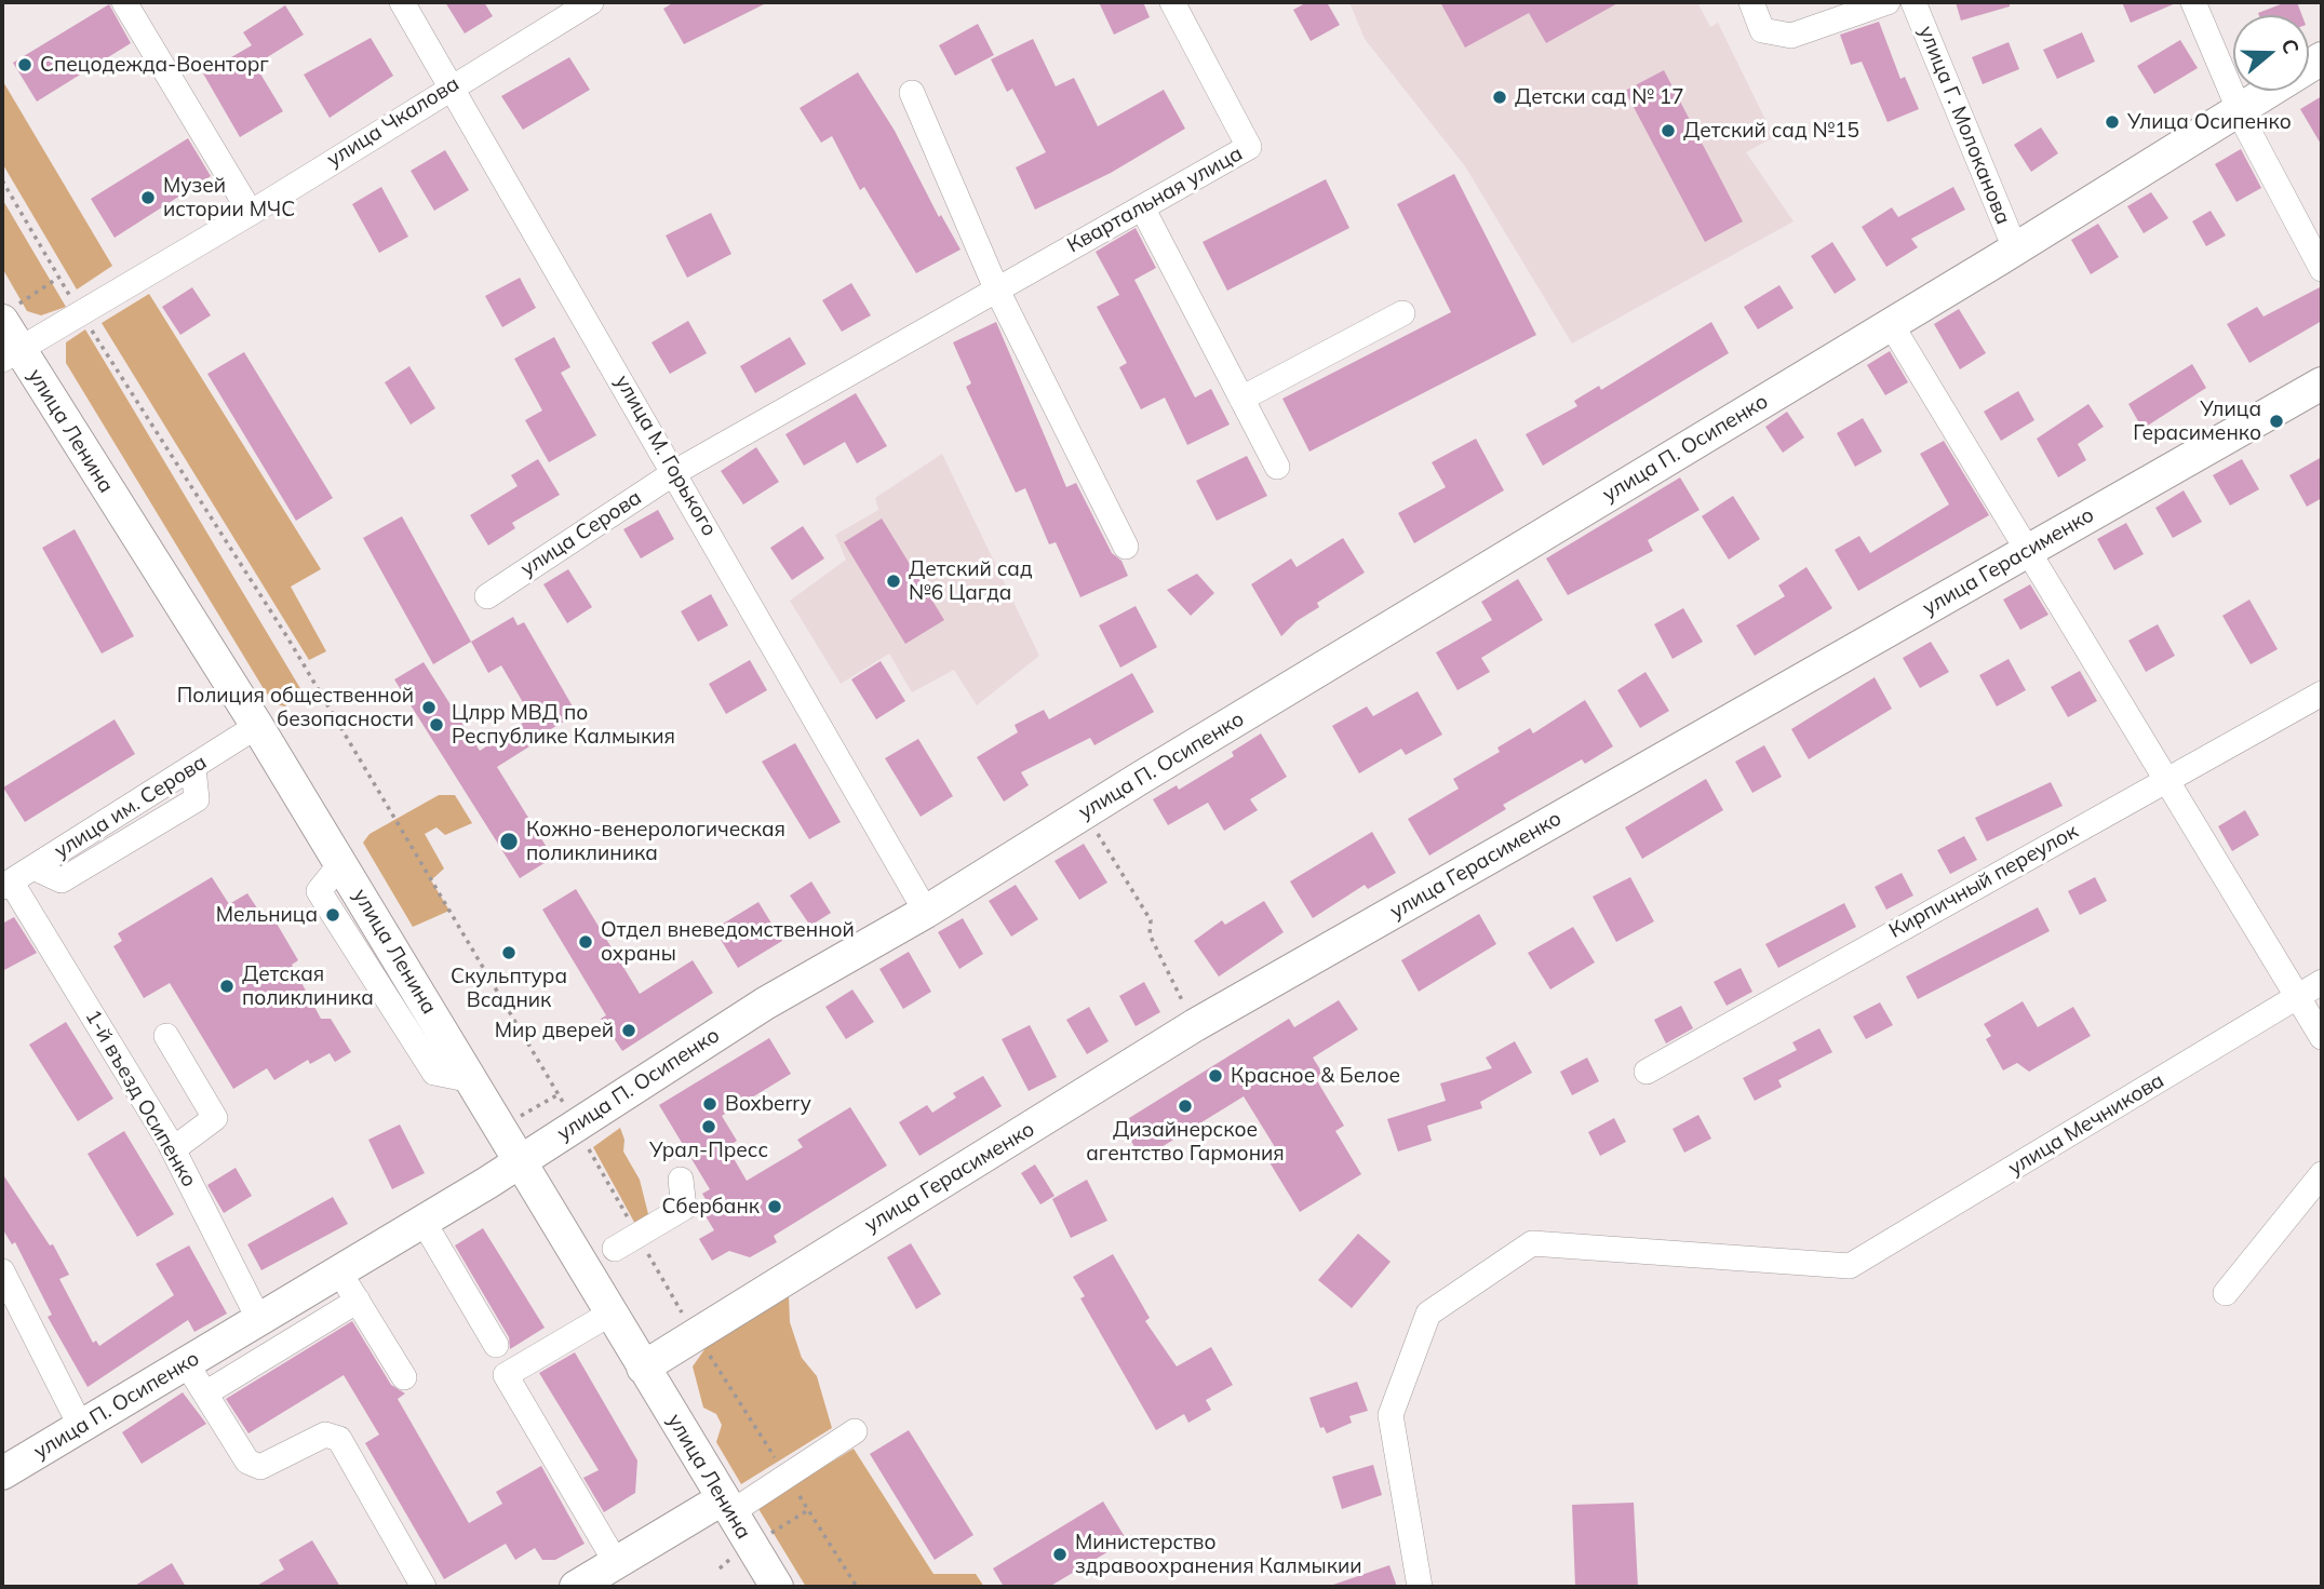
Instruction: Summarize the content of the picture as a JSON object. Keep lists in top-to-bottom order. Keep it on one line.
{"streets":{"main road":["улица Ленина","улица П. Осипенко","улица Герасименко"],"street":["улица Чкалова","улица Г. Молоканова","Квартальная улица","улица М. Горького","улица Серова","улица им. Серова","Кирпичный переулок","1-й въезд Осипенко","улица Мечникова"]},"crossings":[["улица Чкалова","улица Ленина"],["улица Чкалова","улица М. Горького"],["улица Г. Молоканова","улица П. Осипенко"],["Квартальная улица","улица М. Горького"],["Квартальная улица","улица Серова"],["улица Ленина","улица П. Осипенко"],["улица Ленина","улица Герасименко"],["улица Ленина","улица им. Серова"],["улица П. Осипенко","улица М. Горького"],["улица П. Осипенко","1-й въезд Осипенко"],["улица М. Горького","улица Серова"],["улица им. Серова","1-й въезд Осипенко"]],"places":["Спецодежда-Военторг","Детски сад № 17","Улица Осипенко","Детский сад №15","Музей истории МЧС","Улица Герасименко","Детский сад №6 Цагда","Полиция общественной безопасности","Цлрр МВД по Республике Калмыкия","Кожно-венерологическая поликлиника","Мельница","Отдел вневедомственной охраны","Скульптура Всадник","Детская поликлиника","Мир дверей","Красное & Белое","Boxberry","Дизайнерское агентство Гармония","Урал-Пресс","Сбербанк","Министерство здравоохранения Калмыкии"],"north":"right"}
